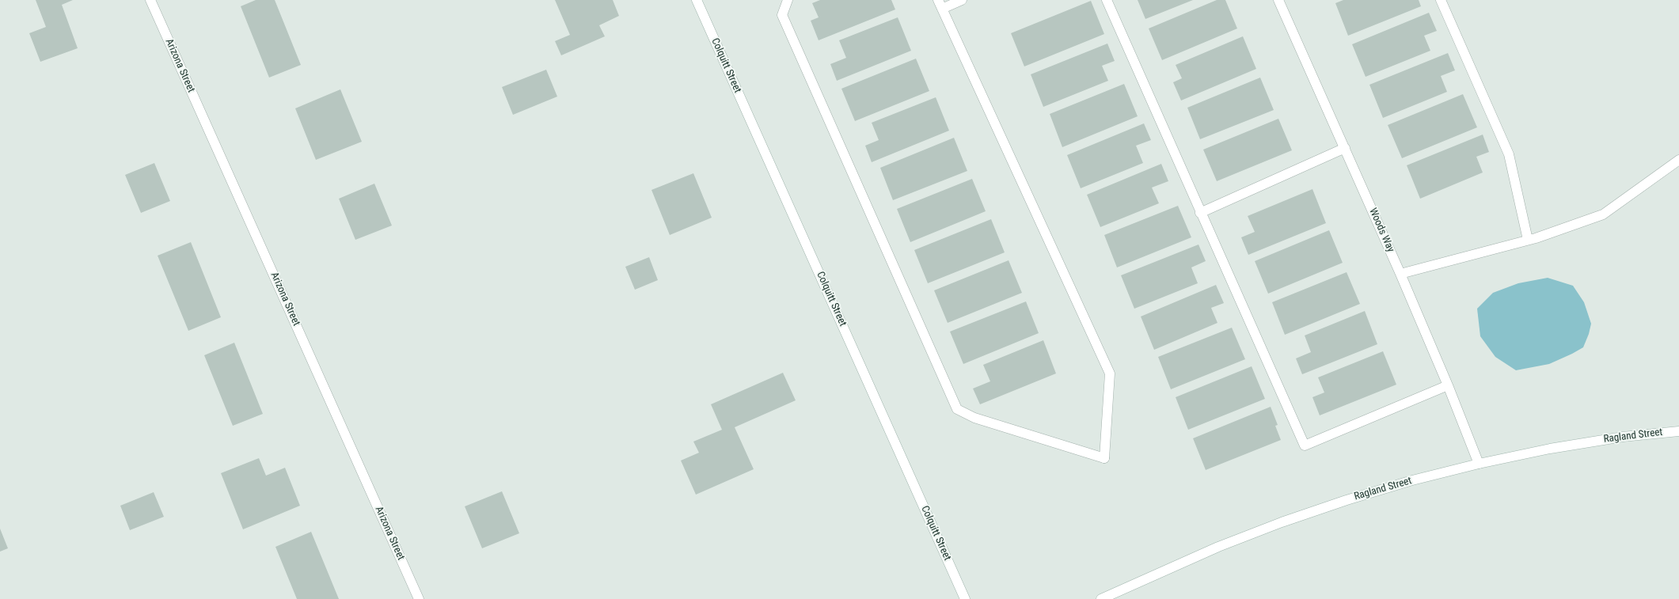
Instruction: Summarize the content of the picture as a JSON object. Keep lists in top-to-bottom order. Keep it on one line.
{"streets":{"street":["Arizona Street","Colquitt Street","Woods Way","Ragland Street"]},"crossings":[["Woods Way","Ragland Street"]]}
